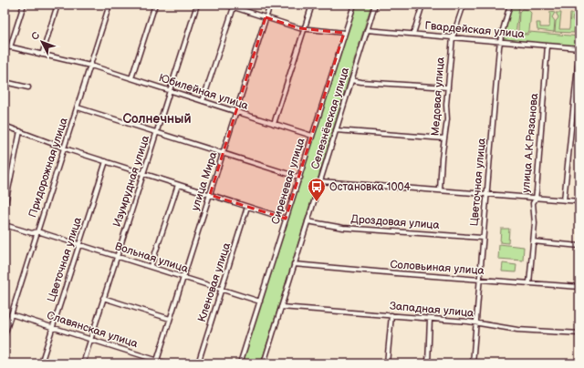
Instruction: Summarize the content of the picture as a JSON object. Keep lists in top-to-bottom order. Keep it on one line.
{"streets":{"street":["Гвардейская улица","Юбилейная улица","Медовая улица","Селезнёвская улица","улица А.К.Рязанова","Придорожная улица","Изумрудная улица","улица Мира","Сиреневая улица","Цветочная улица","Дроздовая улица","Вольная улица","Соловьиная улица","Кленовая улица","Западная улица","Славянская улица"]},"crossings":[["Гвардейская улица","Медовая улица"],["Гвардейская улица","Селезнёвская улица"],["Гвардейская улица","улица А.К.Рязанова"],["Гвардейская улица","Цветочная улица"],["Юбилейная улица","Придорожная улица"],["Юбилейная улица","Изумрудная улица"],["Юбилейная улица","улица Мира"],["Юбилейная улица","Сиреневая улица"],["Селезнёвская улица","Дроздовая улица"],["Селезнёвская улица","Соловьиная улица"],["Селезнёвская улица","Западная улица"],["улица А.К.Рязанова","Соловьиная улица"],["Придорожная улица","Вольная улица"],["Придорожная улица","Славянская улица"],["Изумрудная улица","Вольная улица"],["Изумрудная улица","Славянская улица"],["улица Мира","Вольная улица"],["улица Мира","Славянская улица"],["Сиреневая улица","Вольная улица"],["Цветочная улица","Дроздовая улица"],["Цветочная улица","Вольная улица"],["Цветочная улица","Соловьиная улица"],["Цветочная улица","Западная улица"],["Цветочная улица","Славянская улица"],["Вольная улица","Кленовая улица"]],"districts":["Солнечный"],"places":{"bus stop":["Остановка 1004"]},"north":"top left"}
